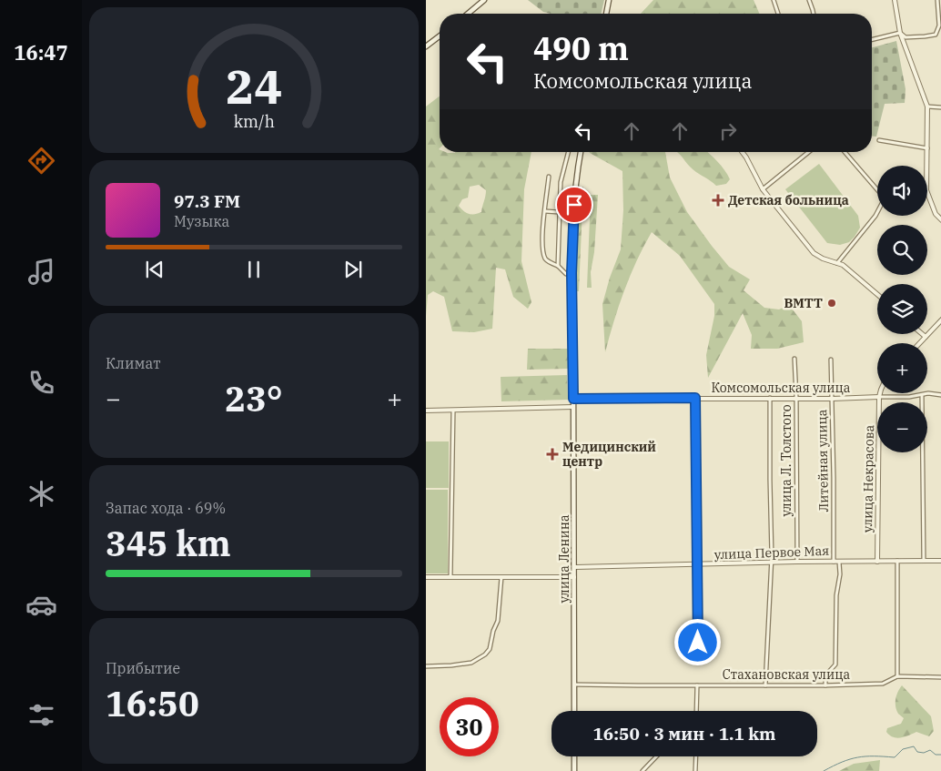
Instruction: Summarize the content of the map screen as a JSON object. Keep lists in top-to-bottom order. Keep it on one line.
{"streets":{"main road":["улица Ленина"],"street":["Комсомольская улица","улица Л. Толстого","Литейная улица","улица Некрасова","улица Первое Мая","Стахановская улица"]},"crossings":[["Комсомольская улица","улица Л. Толстого"],["Комсомольская улица","Литейная улица"],["Комсомольская улица","улица Некрасова"],["Комсомольская улица","улица Ленина"],["улица Л. Толстого","улица Первое Мая"],["Литейная улица","улица Первое Мая"],["улица Некрасова","улица Первое Мая"],["улица Первое Мая","улица Ленина"],["улица Ленина","Стахановская улица"]],"places":{"health":["Детская больница","Медицинский центр"],"other":["ВМТТ"]},"page":{"tabs":"16:47","turn":["490 m","Комсомольская улица"],"map_buttons":["+","−"],"song":["97.3 FM","Музыка"],"tile":["Климат",["Запас хода · 69%","345 km"],["Прибытие","16:50"]],"heat":["−","23°","+"],"limit":"30","trip":"16:50 · 3 мин · 1.1 km","gauge":["24","km/h"]}}
